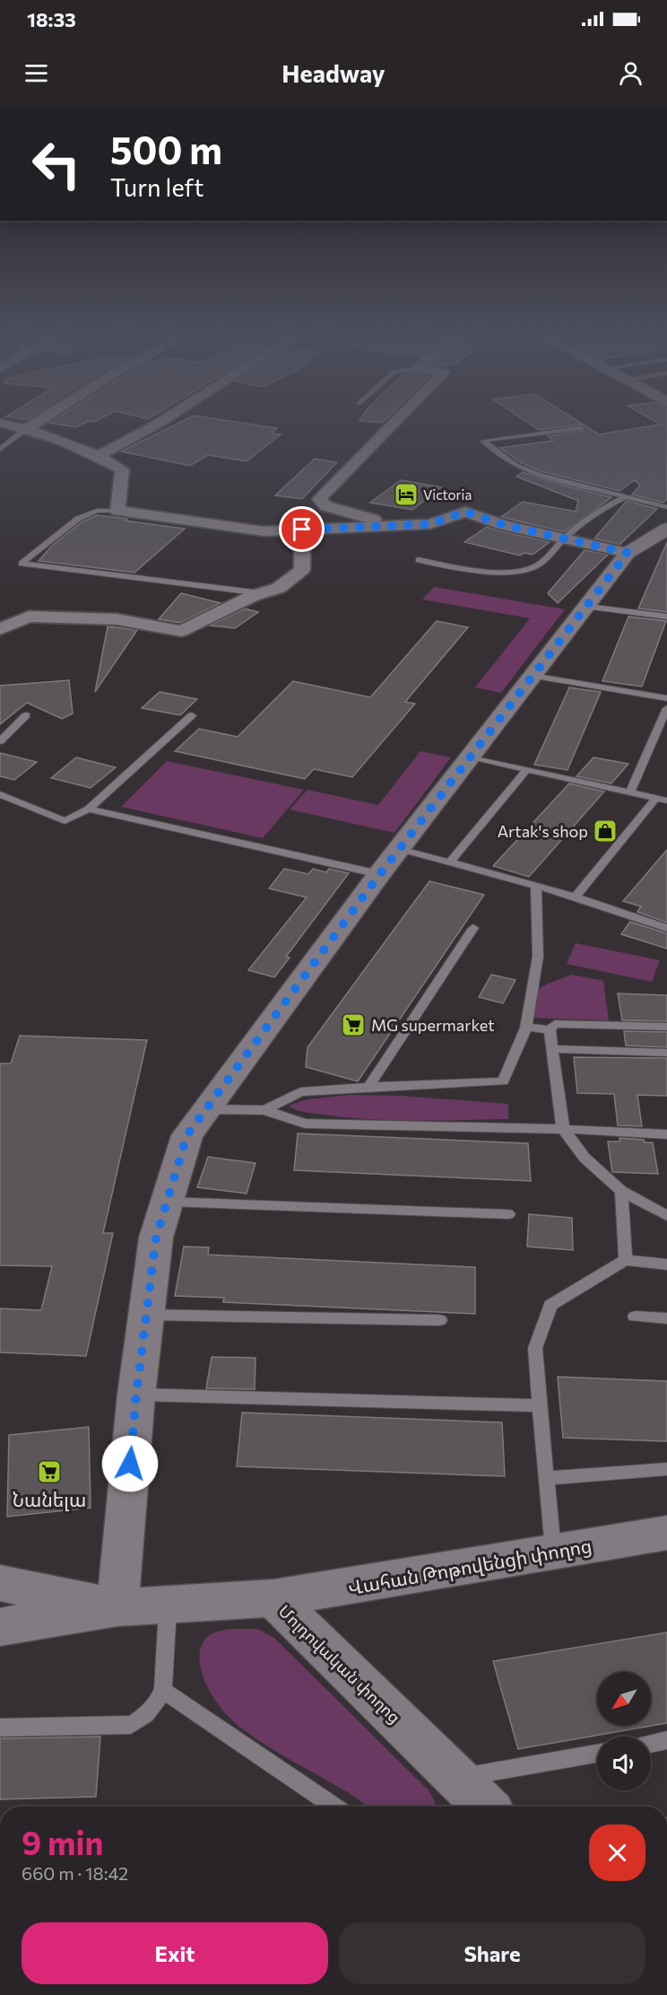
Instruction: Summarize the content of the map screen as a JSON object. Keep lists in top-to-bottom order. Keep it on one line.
{"streets":{"street":["Վահան Թոթովենցի փողոց","Մոլդովական փողոց"]},"crossings":[["Վահան Թոթովենցի փողոց","Մոլդովական փողոց"]],"places":{"hotel":["Victoria"],"shop":["Artak's shop"],"supermarket":["MG supermarket","Նանելա"]},"north":"bottom left","page":{"status":"18:33","header":"Headway","turn":["500 m","Turn left"],"heading":["9 min","660 m · 18:42"],"buttons":["Exit","Share"]}}
